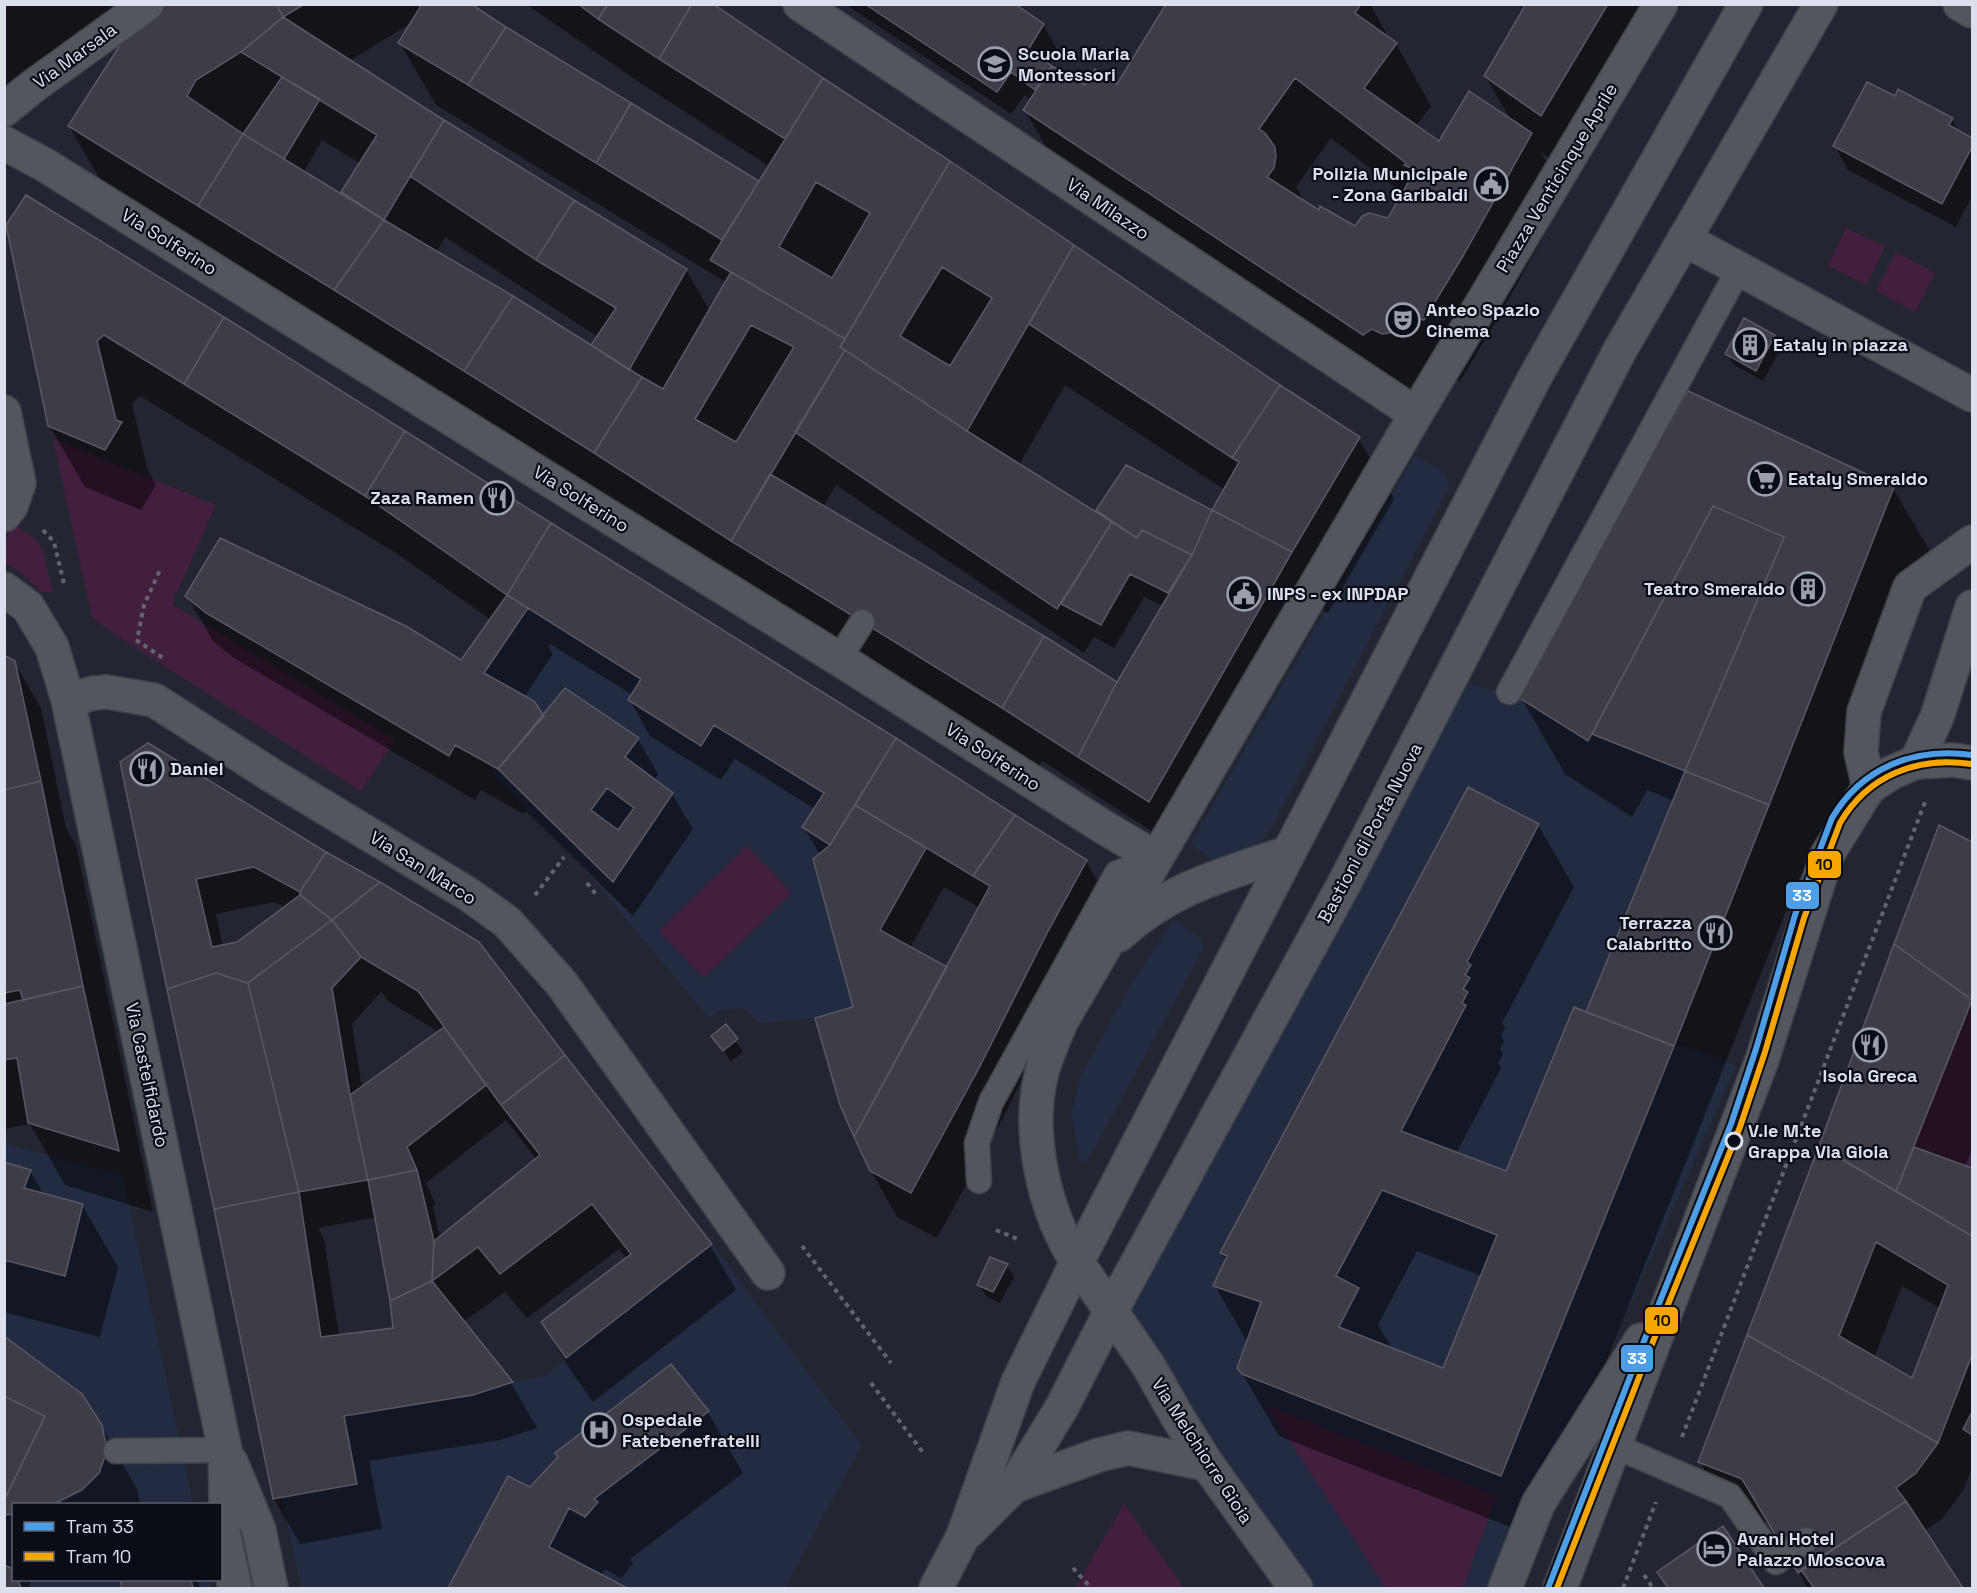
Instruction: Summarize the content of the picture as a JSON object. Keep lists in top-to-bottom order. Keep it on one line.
{"streets":{"street":["Via Marsala","Piazza Venticinque Aprile","Via Milazzo","Via Solferino","Bastioni di Porta Nuova","Via San Marco","Via Castelfidardo","Via Melchiorre Gioia"]},"crossings":[["Piazza Venticinque Aprile","Via Milazzo"],["Bastioni di Porta Nuova","Via Melchiorre Gioia"],["Via San Marco","Via Castelfidardo"]],"places":{"school or university":["Scuola Maria Montessori"],"public building":["Polizia Municipale - Zona Garibaldi","INPS - ex INPDAP"],"theatre":["Anteo Spazio Cinema"],"building":["Eataly in piazza","Teatro Smeraldo"],"supermarket":["Eataly Smeraldo"],"restaurant":["Zaza Ramen","Daniel","Terrazza Calabritto","Isola Greca"],"other":["V.le M.te Grappa Via Gioia"],"hospital":["Ospedale Fatebenefratelli"],"hotel":["Avani Hotel Palazzo Moscova"]},"lines":["tram line 33","tram line 10"],"legend":["Tram 33","Tram 10"]}
